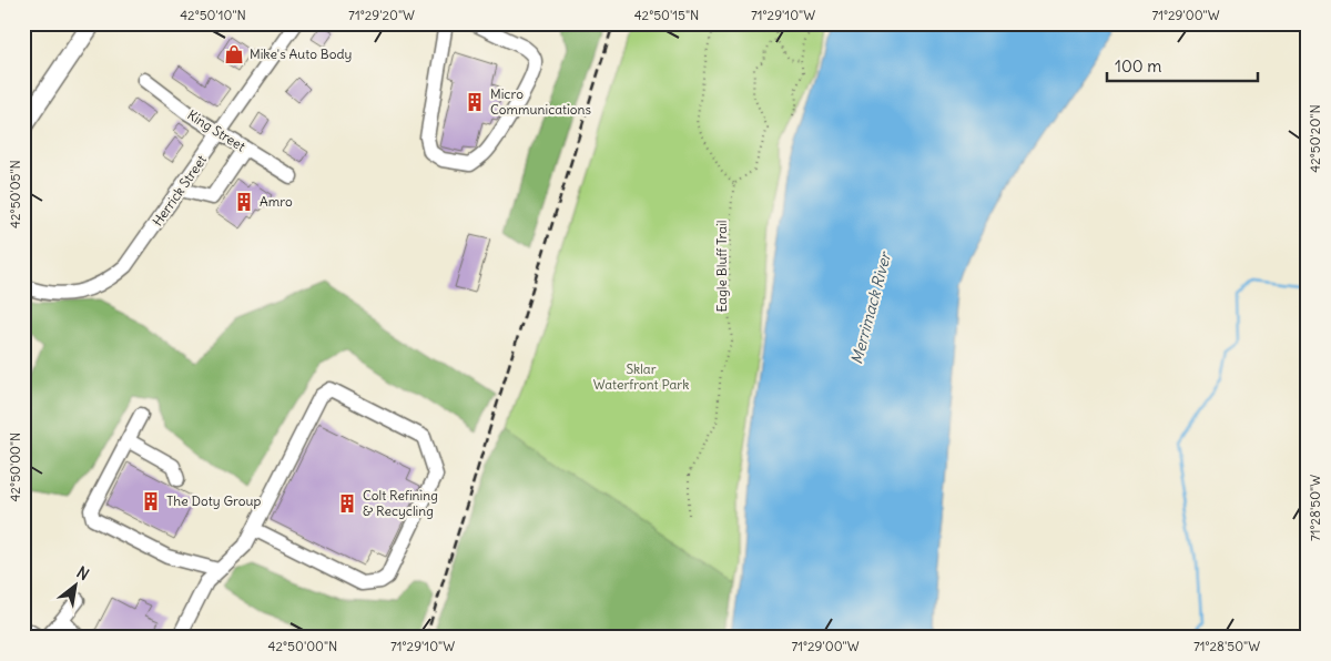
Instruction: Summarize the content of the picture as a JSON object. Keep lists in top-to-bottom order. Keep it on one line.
{"streets":{"street":["King Street","Herrick Street"],"path":["Eagle Bluff Trail"]},"crossings":[["King Street","Herrick Street"]],"water":["Merrimack River"],"parks":["Sklar Waterfront Park"],"places":{"shop":["Mike's Auto Body"],"building":["Micro Communications","Amro","The Doty Group","Colt Refining & Recycling"]},"scale_bar":"100 m","north":"top right","coordinates":["42°50'10\"N","71°29'20\"W","42°50'15\"N","71°29'10\"W","71°29'00\"W","42°50'20\"N","42°50'05\"N","42°50'00\"N","71°28'50\"W"]}
